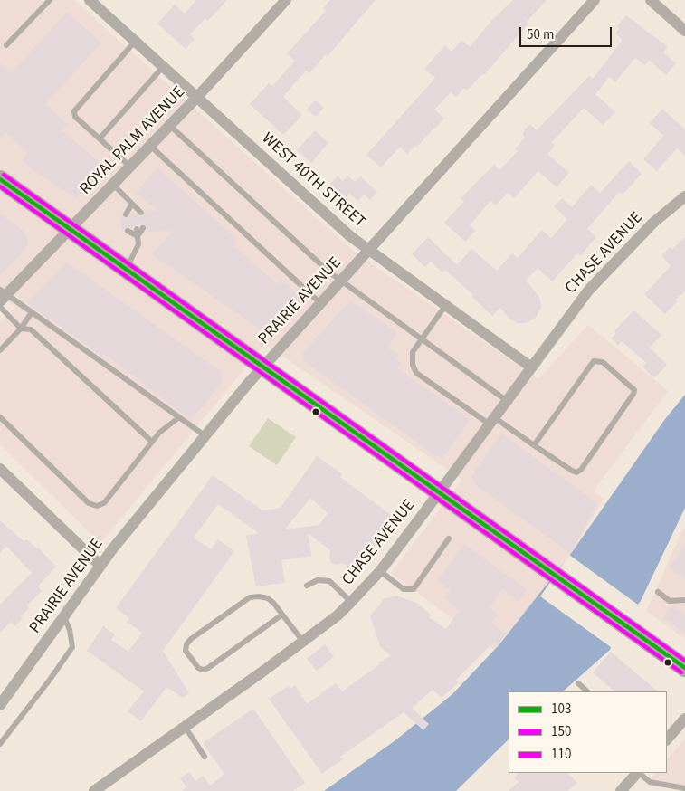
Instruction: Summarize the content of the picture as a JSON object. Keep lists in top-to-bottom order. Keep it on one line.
{"streets":{"street":["ROYAL PALM AVENUE","WEST 40TH STREET","CHASE AVENUE","PRAIRIE AVENUE"]},"crossings":[["ROYAL PALM AVENUE","WEST 40TH STREET"],["WEST 40TH STREET","CHASE AVENUE"],["WEST 40TH STREET","PRAIRIE AVENUE"]],"lines":["transit line 110","transit line 103","transit line 150"],"legend":["103","150","110"],"scale_bar":"50 m"}
